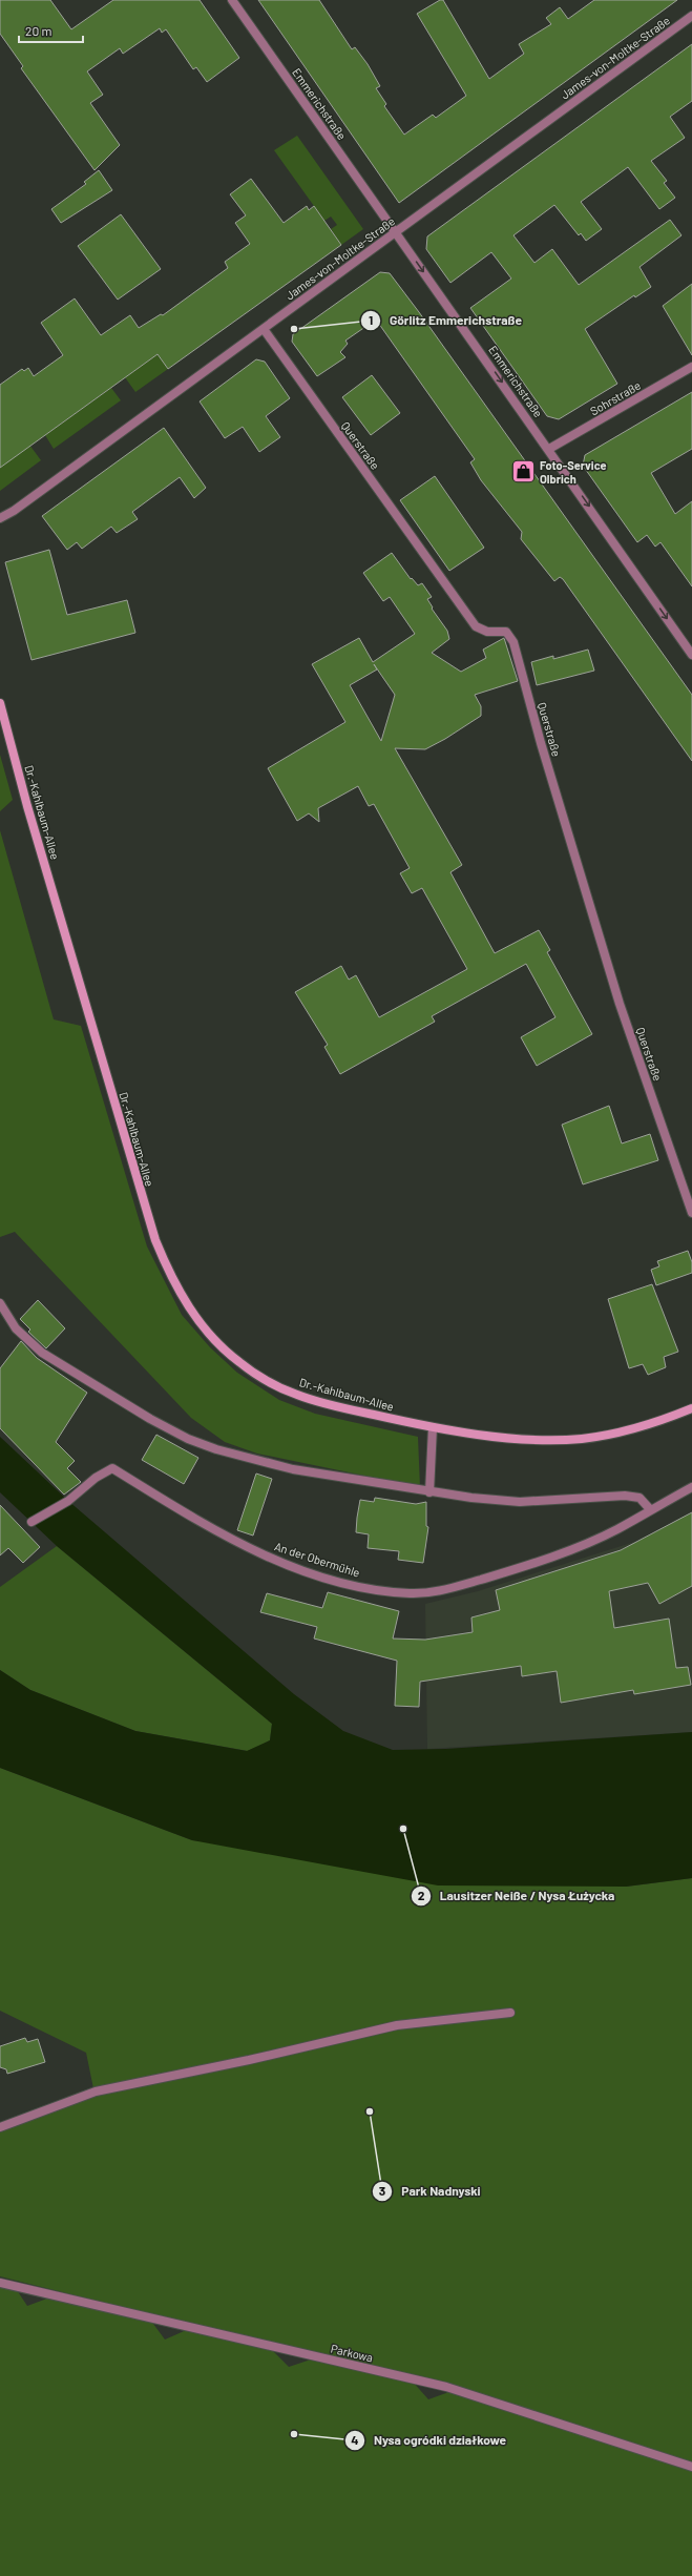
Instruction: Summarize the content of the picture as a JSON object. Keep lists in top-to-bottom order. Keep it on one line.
{"streets":{"main road":["Dr.-Kahlbaum-Allee"],"street":["James-von-Moltke-Straße","Emmerichstraße","Sohrstraße","Querstraße","An der Obermühle","Parkowa"]},"crossings":[["James-von-Moltke-Straße","Emmerichstraße"],["James-von-Moltke-Straße","Querstraße"],["Emmerichstraße","Sohrstraße"]],"one_way":["Emmerichstraße"],"places":{"other":["Görlitz Emmerichstraße","Lausitzer Neiße / Nysa Łużycka","Park Nadnyski","Nysa ogródki działkowe"],"shop":["Foto-Service Olbrich"]},"scale_bar":"20 m"}
